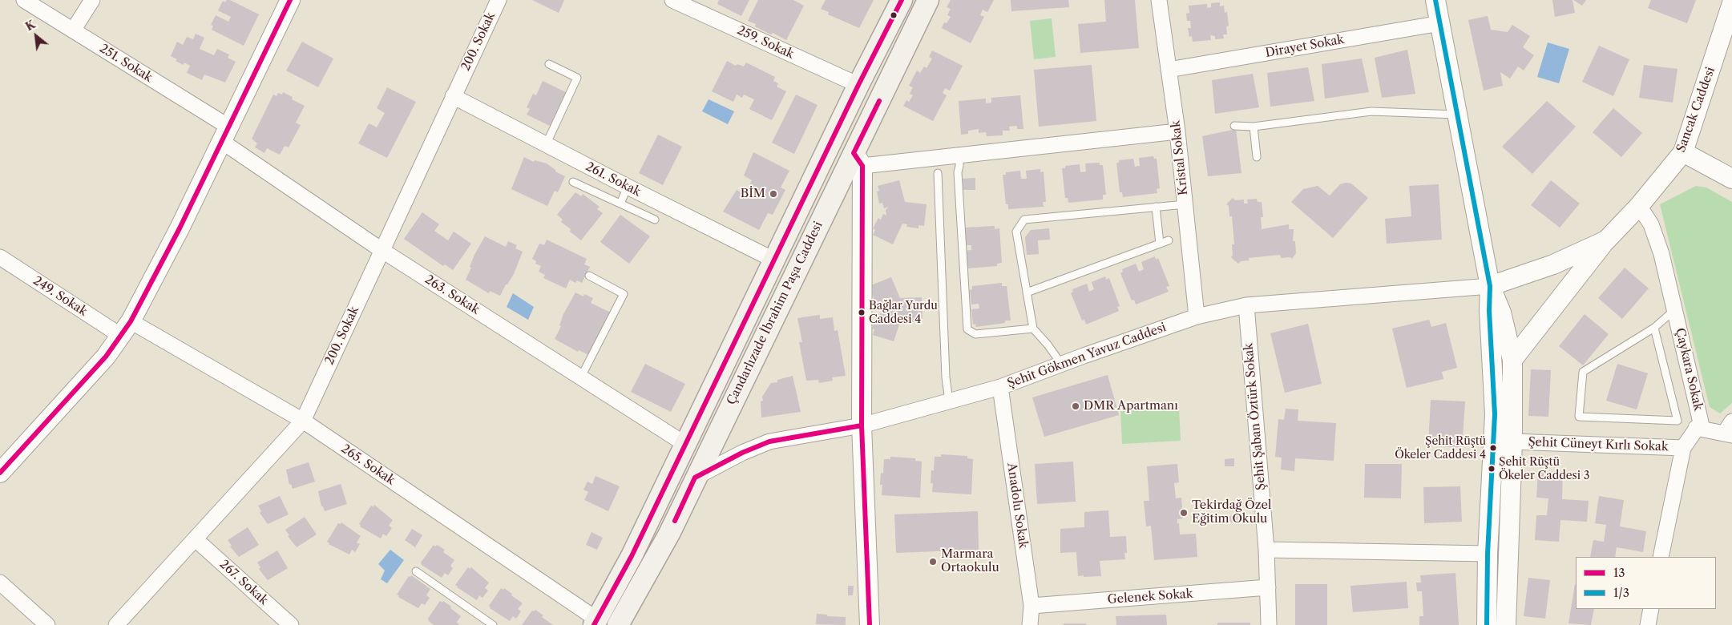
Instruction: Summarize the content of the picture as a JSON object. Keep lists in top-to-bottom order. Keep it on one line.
{"streets":{"main road":["Çandarlızade İbrahim Paşa Caddesi"],"street":["200. Sokak","259. Sokak","Dirayet Sokak","251. Sokak","Sancak Caddesi","Kristal Sokak","261. Sokak","263. Sokak","249. Sokak","Şehit Gökmen Yavuz Caddesi","Çaykara Sokak","Şehit Şaban Öztürk Sokak","Şehit Cüneyt Kırlı Sokak","265. Sokak","Anadolu Sokak","267. Sokak","Gelenek Sokak"]},"crossings":[["200. Sokak","261. Sokak"],["200. Sokak","263. Sokak"],["200. Sokak","265. Sokak"],["200. Sokak","267. Sokak"],["259. Sokak","Çandarlızade İbrahim Paşa Caddesi"],["Dirayet Sokak","Kristal Sokak"],["251. Sokak","263. Sokak"],["Sancak Caddesi","Şehit Gökmen Yavuz Caddesi"],["Sancak Caddesi","Çaykara Sokak"],["Kristal Sokak","Şehit Gökmen Yavuz Caddesi"],["261. Sokak","Çandarlızade İbrahim Paşa Caddesi"],["263. Sokak","Çandarlızade İbrahim Paşa Caddesi"],["249. Sokak","265. Sokak"],["Çandarlızade İbrahim Paşa Caddesi","Şehit Gökmen Yavuz Caddesi"],["Çandarlızade İbrahim Paşa Caddesi","265. Sokak"],["Şehit Gökmen Yavuz Caddesi","Şehit Şaban Öztürk Sokak"],["Şehit Gökmen Yavuz Caddesi","Anadolu Sokak"],["Çaykara Sokak","Şehit Cüneyt Kırlı Sokak"],["Şehit Şaban Öztürk Sokak","Gelenek Sokak"],["Anadolu Sokak","Gelenek Sokak"]],"places":["BİM","Bağlar Yurdu Caddesi 4","DMR Apartmanı","Şehit Rüştü Ökeler Caddesi 4","Şehit Rüştü Ökeler Caddesi 3","Tekirdağ Özel Eğitim Okulu","Marmara Ortaokulu"],"lines":["transit line 13","transit line 1/3"],"legend":["13","1/3"],"north":"top left"}
